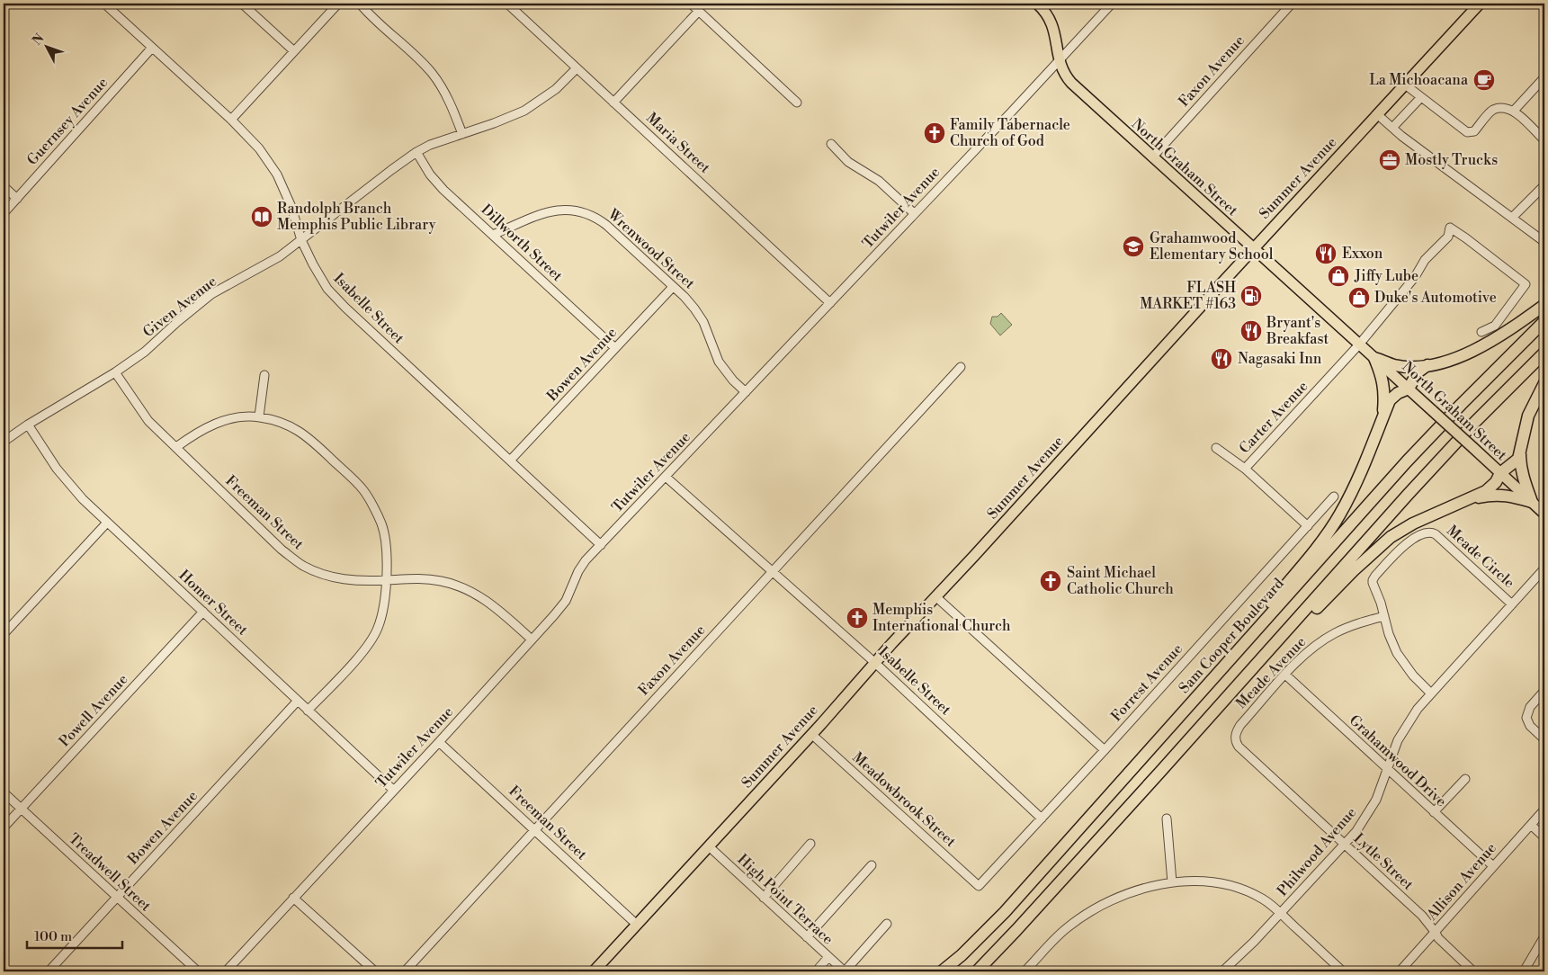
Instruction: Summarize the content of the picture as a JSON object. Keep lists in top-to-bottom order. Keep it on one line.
{"streets":{"highway":["Sam Cooper Boulevard"],"main road":["North Graham Street","Summer Avenue"],"street":["Faxon Avenue","Guernsey Avenue","Maria Street","Tutwiler Avenue","Dillworth Street","Wrenwood Street","Given Avenue","Isabelle Street","Bowen Avenue","Carter Avenue","Freeman Street","Meade Circle","Homer Street","Meade Avenue","Forrest Avenue","Powell Avenue","Grahamwood Drive","Meadowbrook Street","Philwood Avenue","Lytle Street","Treadwell Street","Allison Avenue","High Point Terrace"]},"crossings":[["Faxon Avenue","North Graham Street"],["Faxon Avenue","Isabelle Street"],["Faxon Avenue","Freeman Street"],["Guernsey Avenue","Isabelle Street"],["Maria Street","Tutwiler Avenue"],["Maria Street","Given Avenue"],["North Graham Street","Summer Avenue"],["North Graham Street","Tutwiler Avenue"],["North Graham Street","Carter Avenue"],["Summer Avenue","Isabelle Street"],["Summer Avenue","Freeman Street"],["Summer Avenue","Meadowbrook Street"],["Summer Avenue","High Point Terrace"],["Tutwiler Avenue","Wrenwood Street"],["Tutwiler Avenue","Isabelle Street"],["Tutwiler Avenue","Freeman Street"],["Tutwiler Avenue","Homer Street"],["Dillworth Street","Wrenwood Street"],["Dillworth Street","Given Avenue"],["Dillworth Street","Bowen Avenue"],["Wrenwood Street","Bowen Avenue"],["Given Avenue","Isabelle Street"],["Given Avenue","Freeman Street"],["Given Avenue","Homer Street"],["Isabelle Street","Bowen Avenue"],["Isabelle Street","Forrest Avenue"],["Bowen Avenue","Homer Street"],["Bowen Avenue","Treadwell Street"],["Meade Circle","Meade Avenue"],["Meade Circle","Philwood Avenue"],["Homer Street","Powell Avenue"],["Meade Avenue","Grahamwood Drive"],["Meade Avenue","Lytle Street"],["Forrest Avenue","Meadowbrook Street"],["Powell Avenue","Treadwell Street"],["Grahamwood Drive","Philwood Avenue"],["Grahamwood Drive","Allison Avenue"],["Philwood Avenue","Lytle Street"],["Lytle Street","Allison Avenue"]],"places":{"cafe":["La Michoacana"],"church":["Family Tabernacle Church of God","Saint Michael Catholic Church","Memphis International Church"],"office":["Mostly Trucks"],"library":["Randolph Branch Memphis Public Library"],"school or university":["Grahamwood Elementary School"],"restaurant":["Exxon","Bryant's Breakfast","Nagasaki Inn"],"shop":["Jiffy Lube","Duke's Automotive"],"fuel station":["FLASH MARKET #163"]},"scale_bar":"100 m","north":"top left"}
